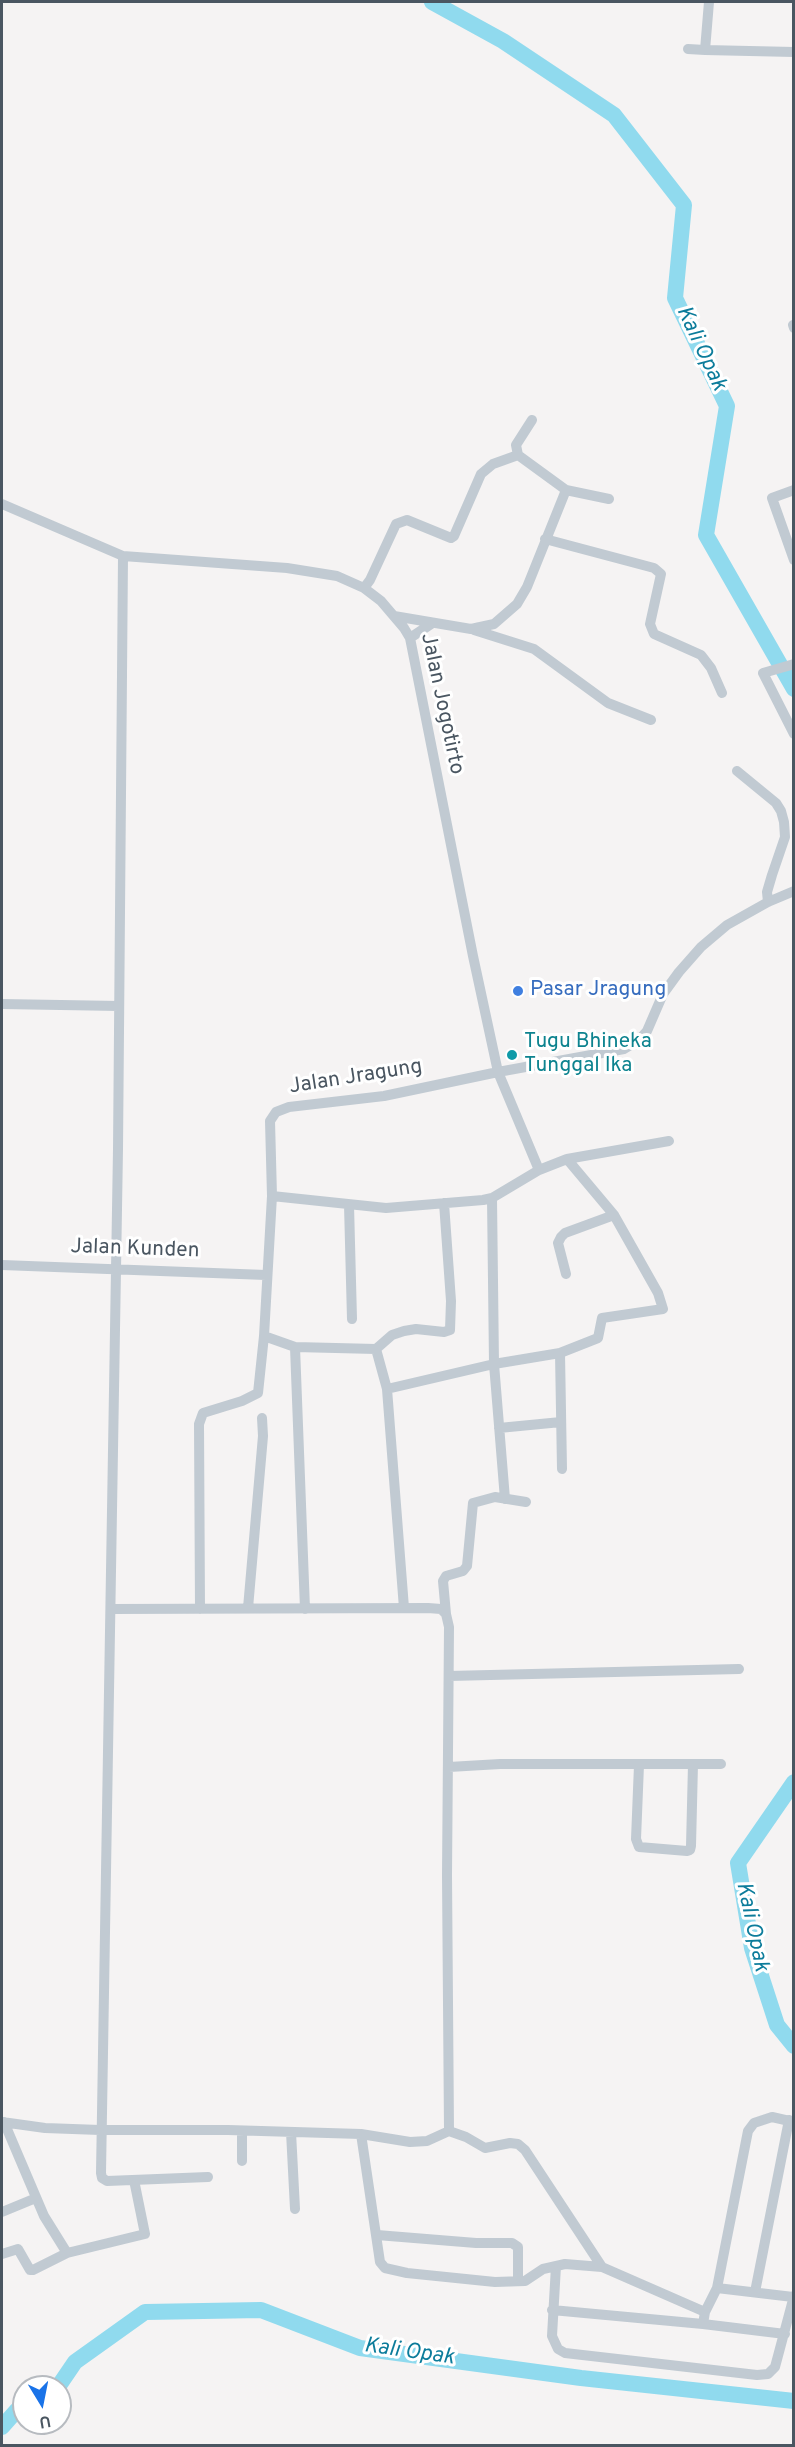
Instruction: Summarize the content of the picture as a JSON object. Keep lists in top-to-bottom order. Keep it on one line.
{"streets":{"street":["Jalan Jogotirto","Jalan Jragung","Jalan Kunden"]},"crossings":[["Jalan Jogotirto","Jalan Jragung"],["Jalan Jragung","Jalan Kunden"]],"water":["Kali Opak"],"places":["Pasar Jragung","Tugu Bhineka Tunggal Ika"],"north":"bottom"}
